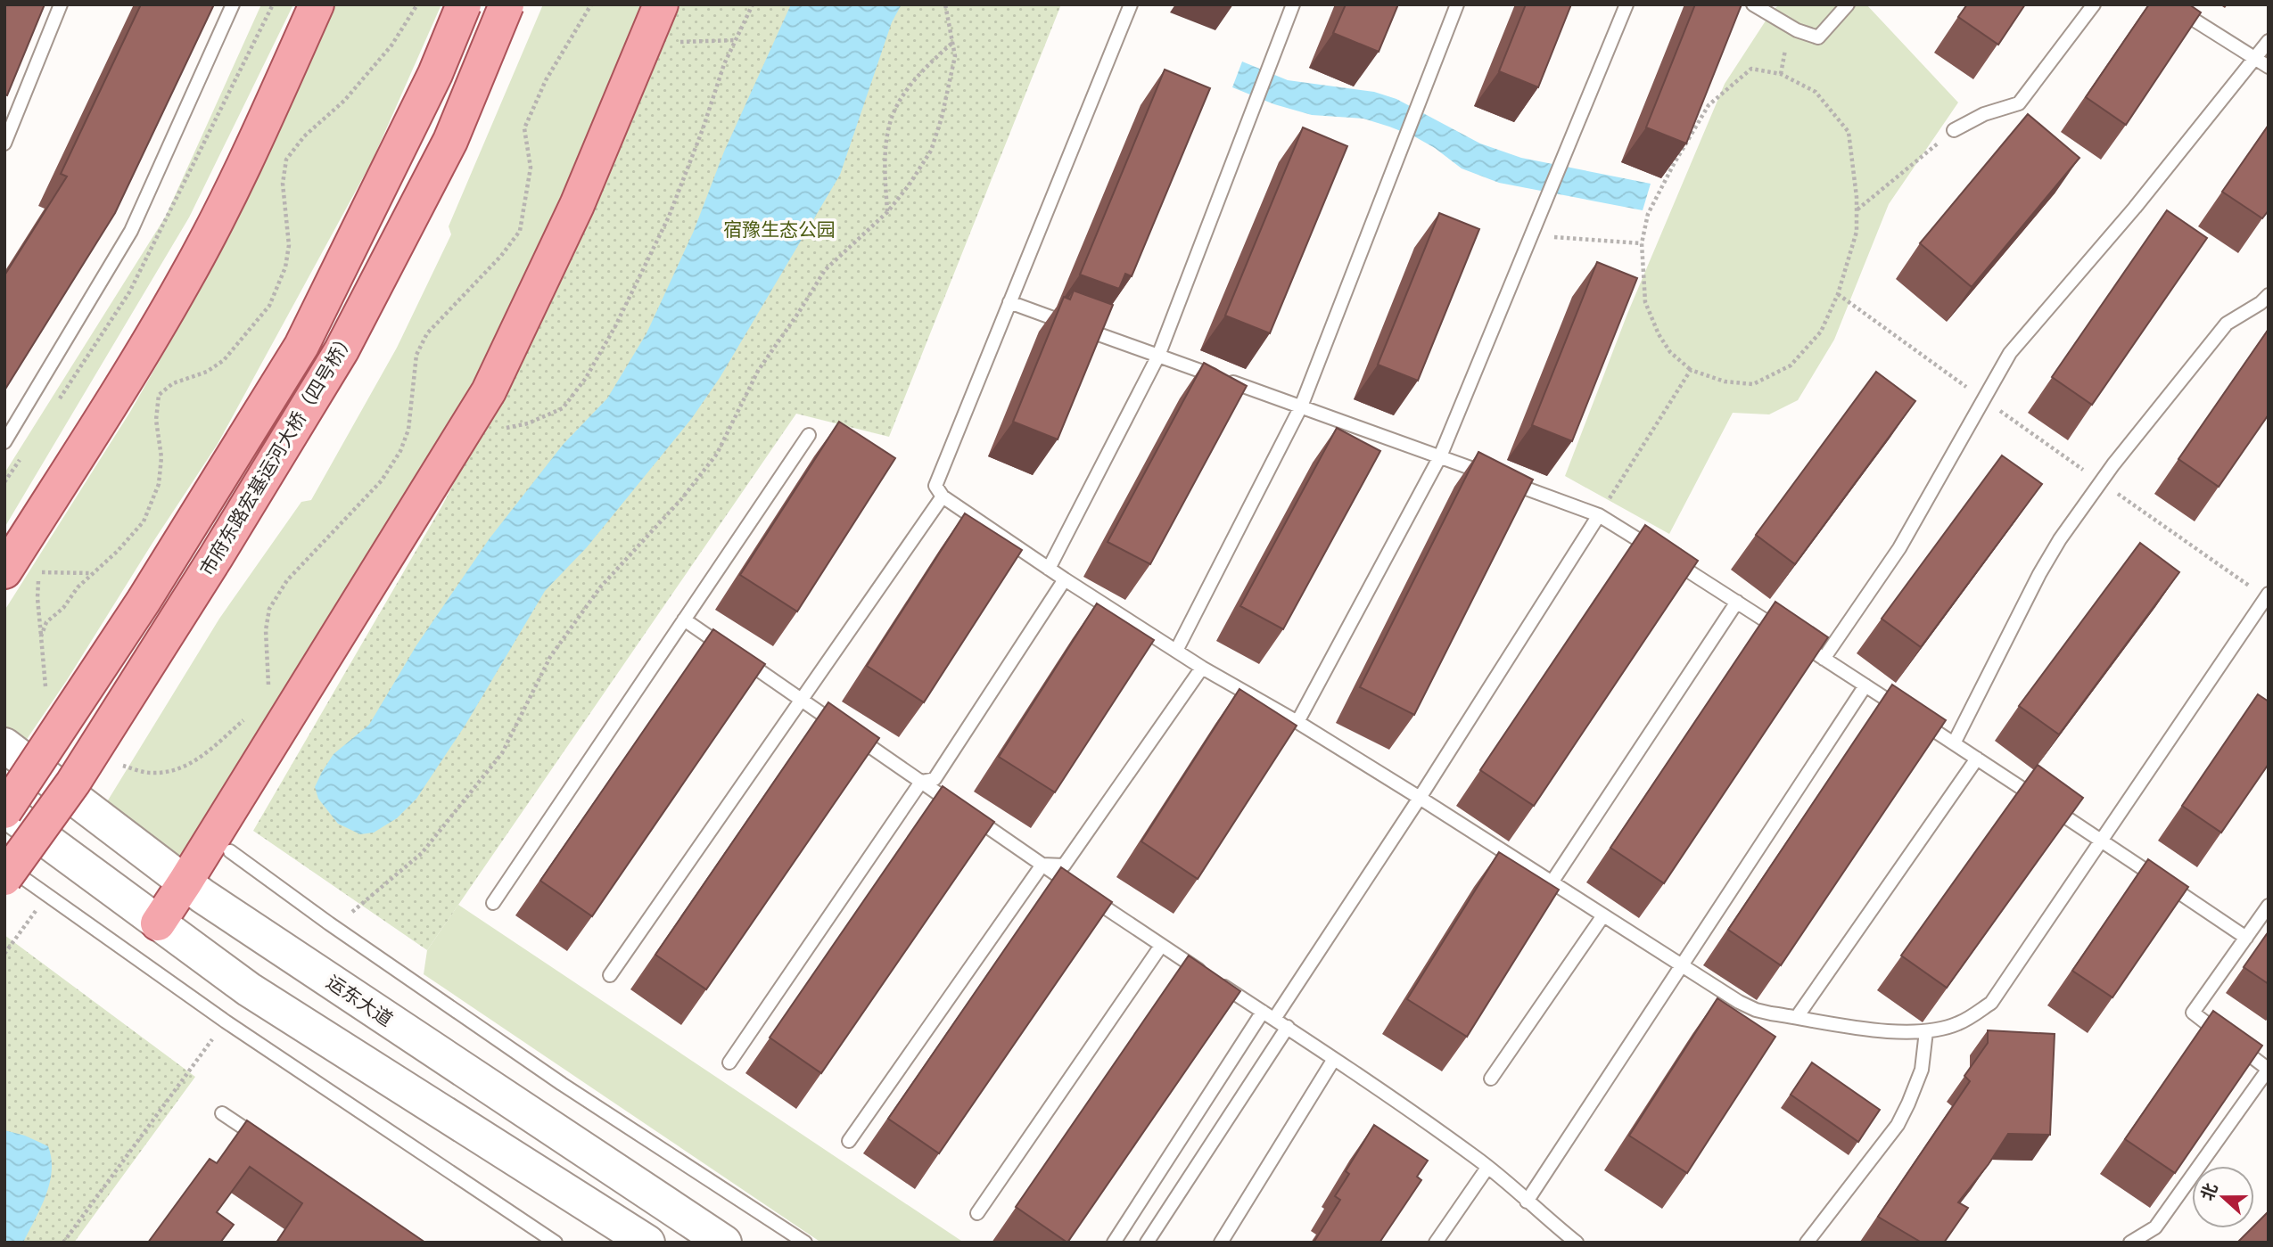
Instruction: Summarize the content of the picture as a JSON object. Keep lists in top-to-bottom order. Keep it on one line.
{"streets":{"main road":["市府东路宏基运河大桥（四号桥）","运东大道"]},"parks":["宿豫生态公园"],"north":"left"}
